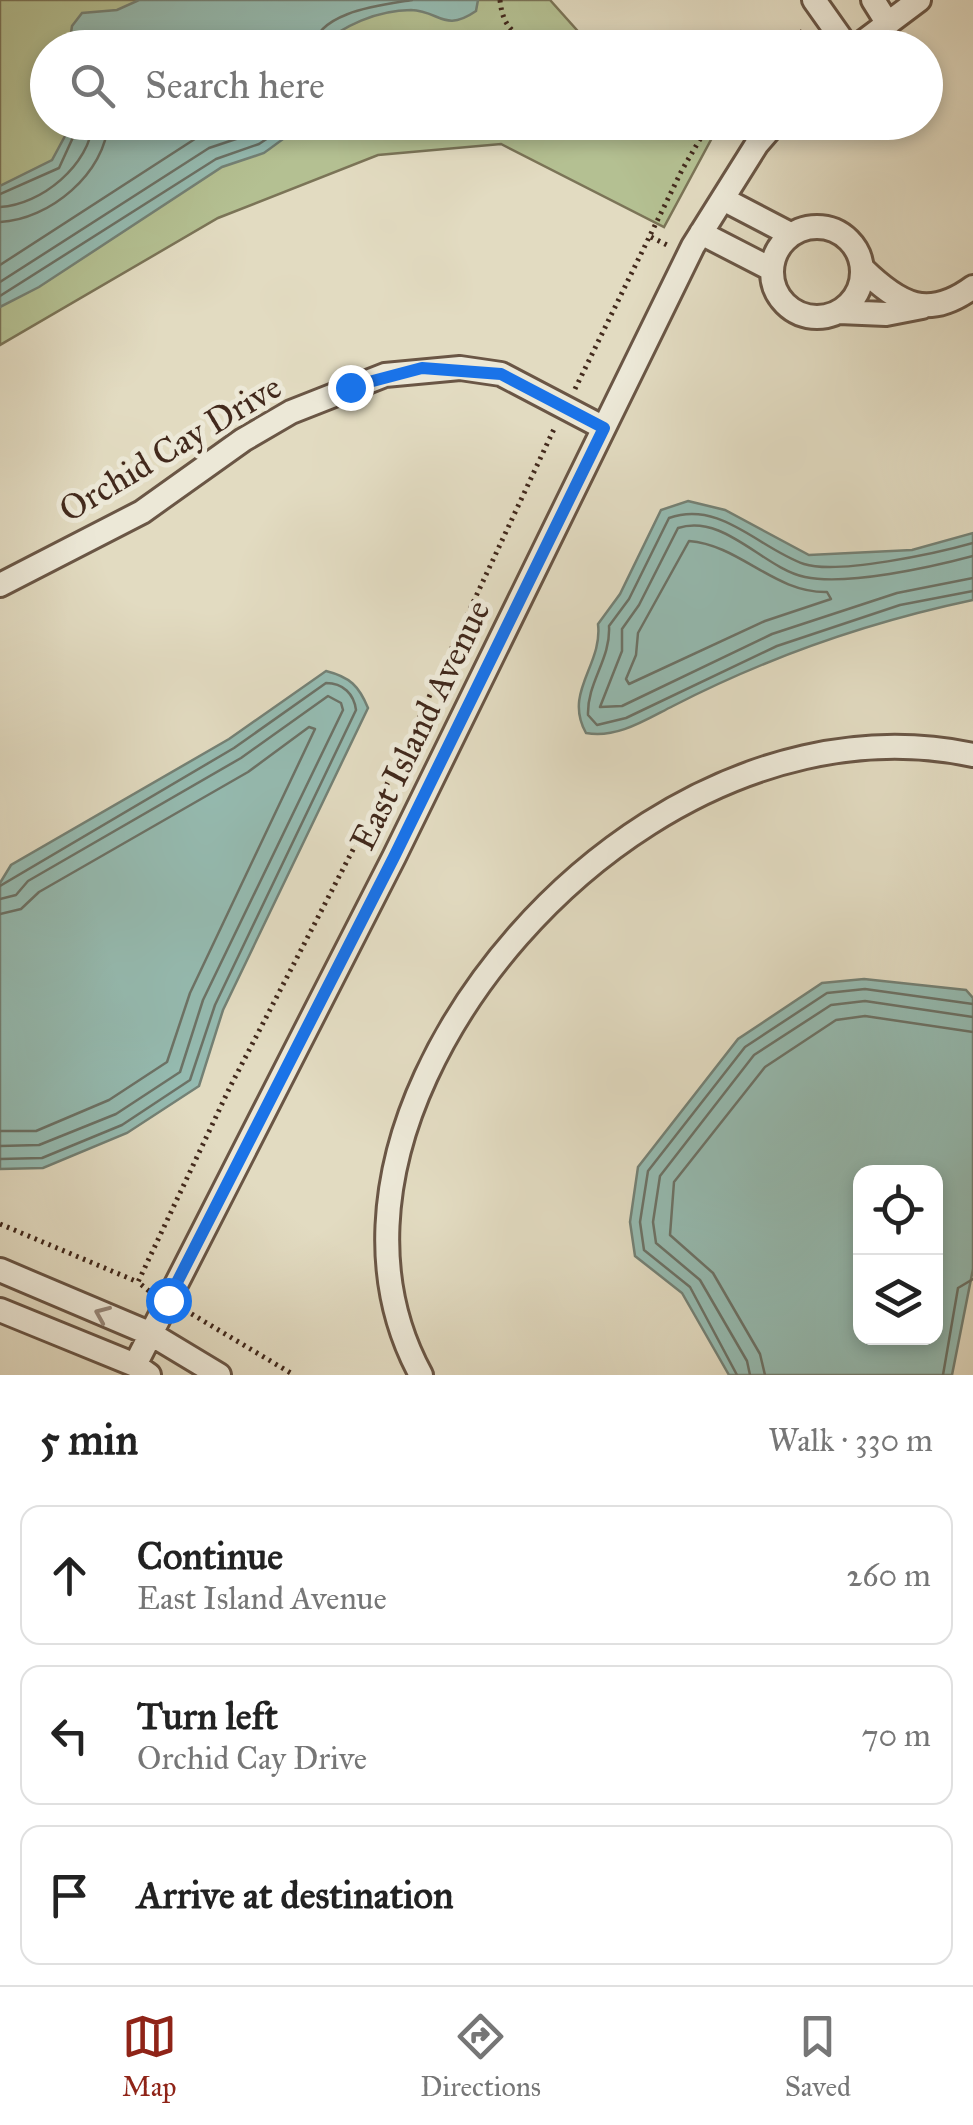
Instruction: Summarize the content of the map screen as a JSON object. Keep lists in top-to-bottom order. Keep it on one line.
{"streets":{"street":["Orchid Cay Drive","East Island Avenue"]},"crossings":[["Orchid Cay Drive","East Island Avenue"]],"page":{"search":"Search here","heading":["5 min","Walk · 330 m"],"list":[["Continue","East Island Avenue","260 m"],["Turn left","Orchid Cay Drive","70 m"],"Arrive at destination"],"nav":["Map","Directions","Saved"]}}
